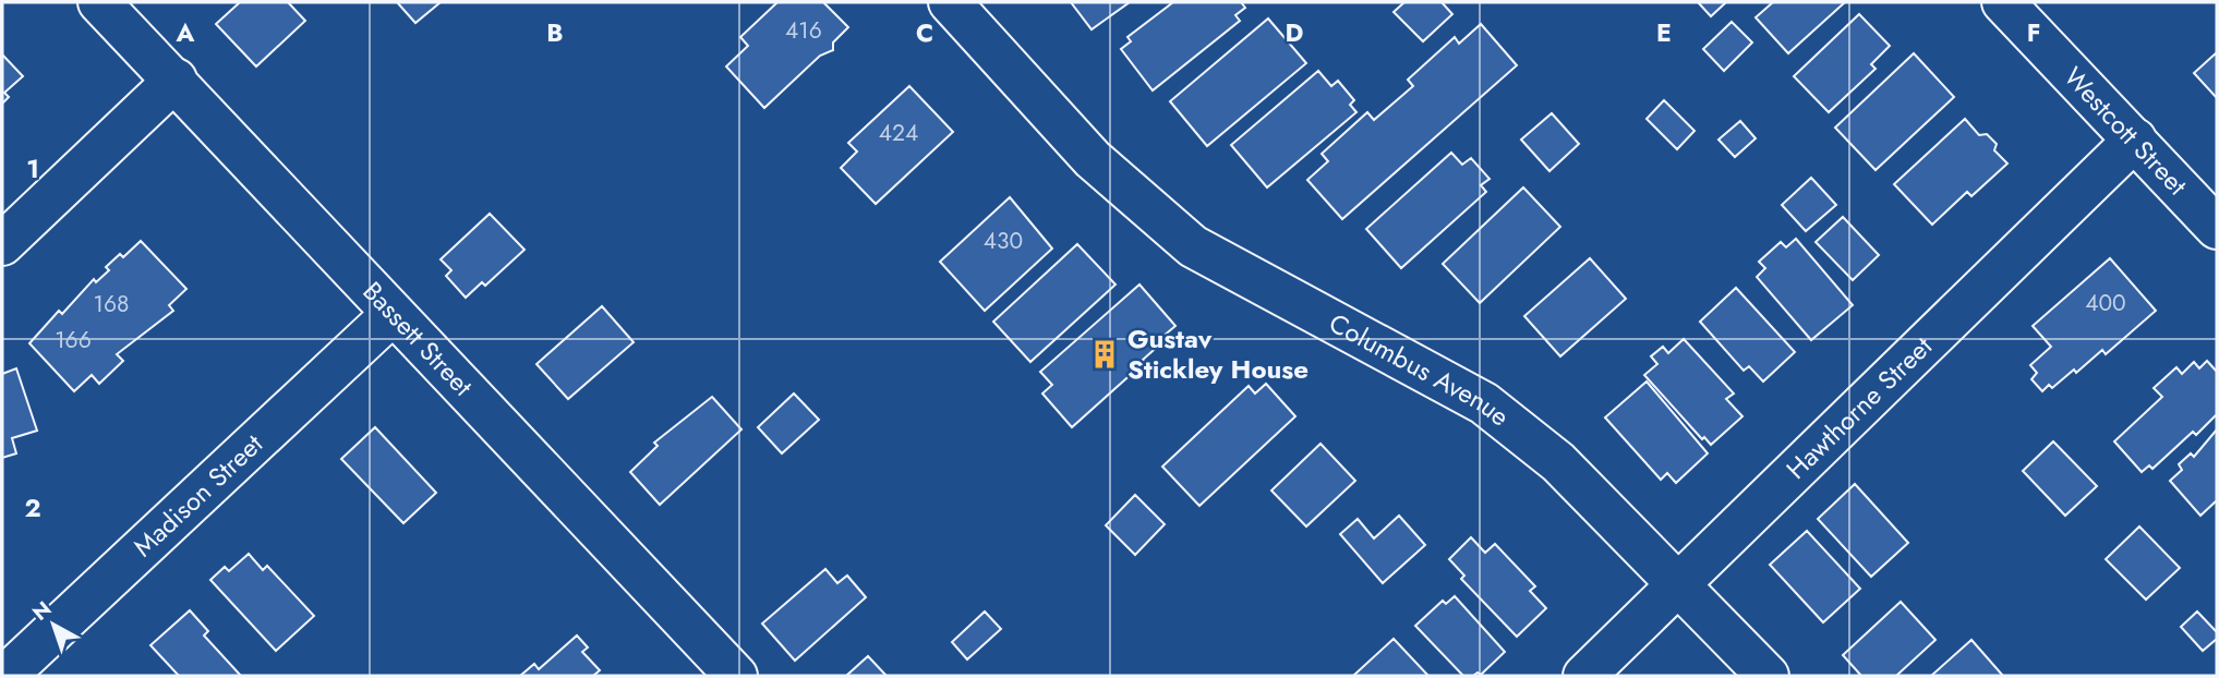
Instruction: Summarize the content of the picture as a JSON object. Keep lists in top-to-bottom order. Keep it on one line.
{"streets":{"street":["Westcott Street","Bassett Street","Columbus Avenue","Hawthorne Street","Madison Street"]},"crossings":[["Westcott Street","Hawthorne Street"],["Bassett Street","Madison Street"],["Columbus Avenue","Hawthorne Street"]],"places":{"building":["Gustav Stickley House"]},"house_numbers":["416","424","430","400","168","166"],"north":"top left","grid":{"columns":["A","B","C","D","E","F"],"rows":["1","2"]}}
